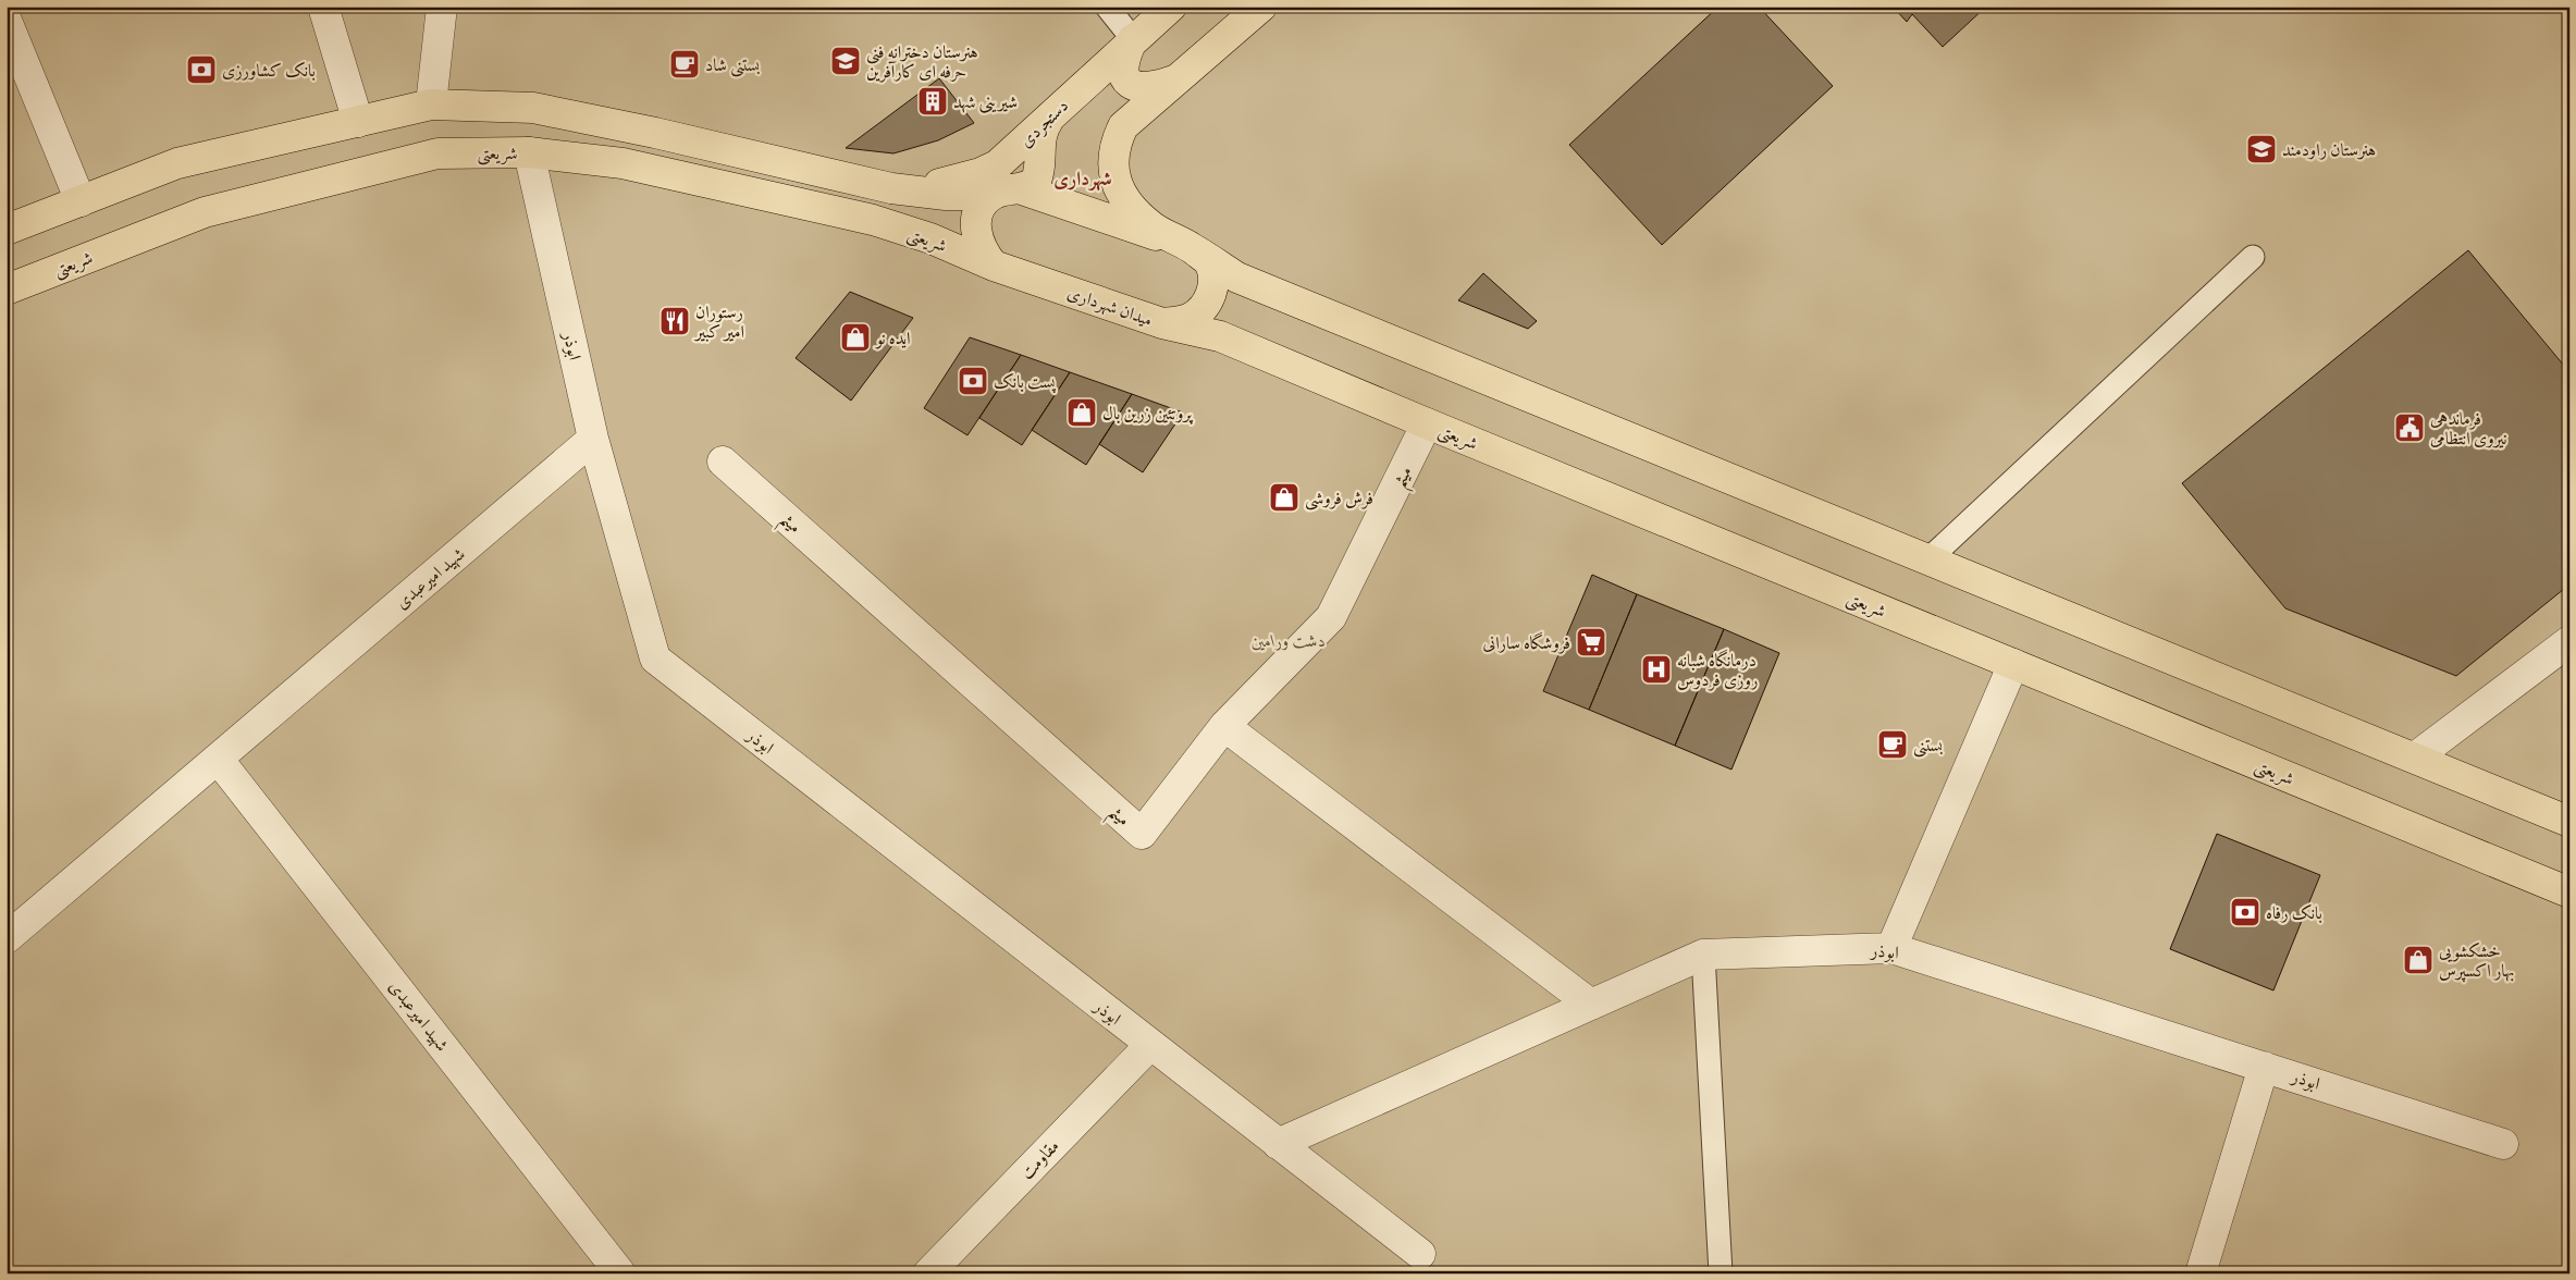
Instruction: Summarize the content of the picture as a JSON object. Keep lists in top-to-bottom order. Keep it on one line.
{"streets":{"main road":["دستجردی","شریعتی","میدان شهرداری"],"street":["ابوذر","میثم","شهید امیرعبدی","مقاومت"]},"crossings":[["شریعتی","میدان شهرداری"],["شریعتی","ابوذر"],["شریعتی","میثم"],["ابوذر","شهید امیرعبدی"],["ابوذر","مقاومت"]],"districts":["شهرداری"],"parks":["دشت ورامین"],"places":{"school or university":["هنرستان دخترانه فنی حرفه ای کارآفرین","هنرستان راودمند"],"cafe":["بستنی شاد","بستنی"],"bank":["بانک کشاورزی","پست بانک","بانک رفاه"],"building":["شیرینی شهد"],"restaurant":["رستوران امیر کبیر"],"shop":["ایده نو","پروتئین زرین بال","فرش فروشی","خشکشویی بهار اکسپرس"],"public building":["فرماندهی نیروی انتظامی"],"supermarket":["فروشگاه سارانی"],"hospital":["درمانگاه شبانه روزی فردوس"]}}
